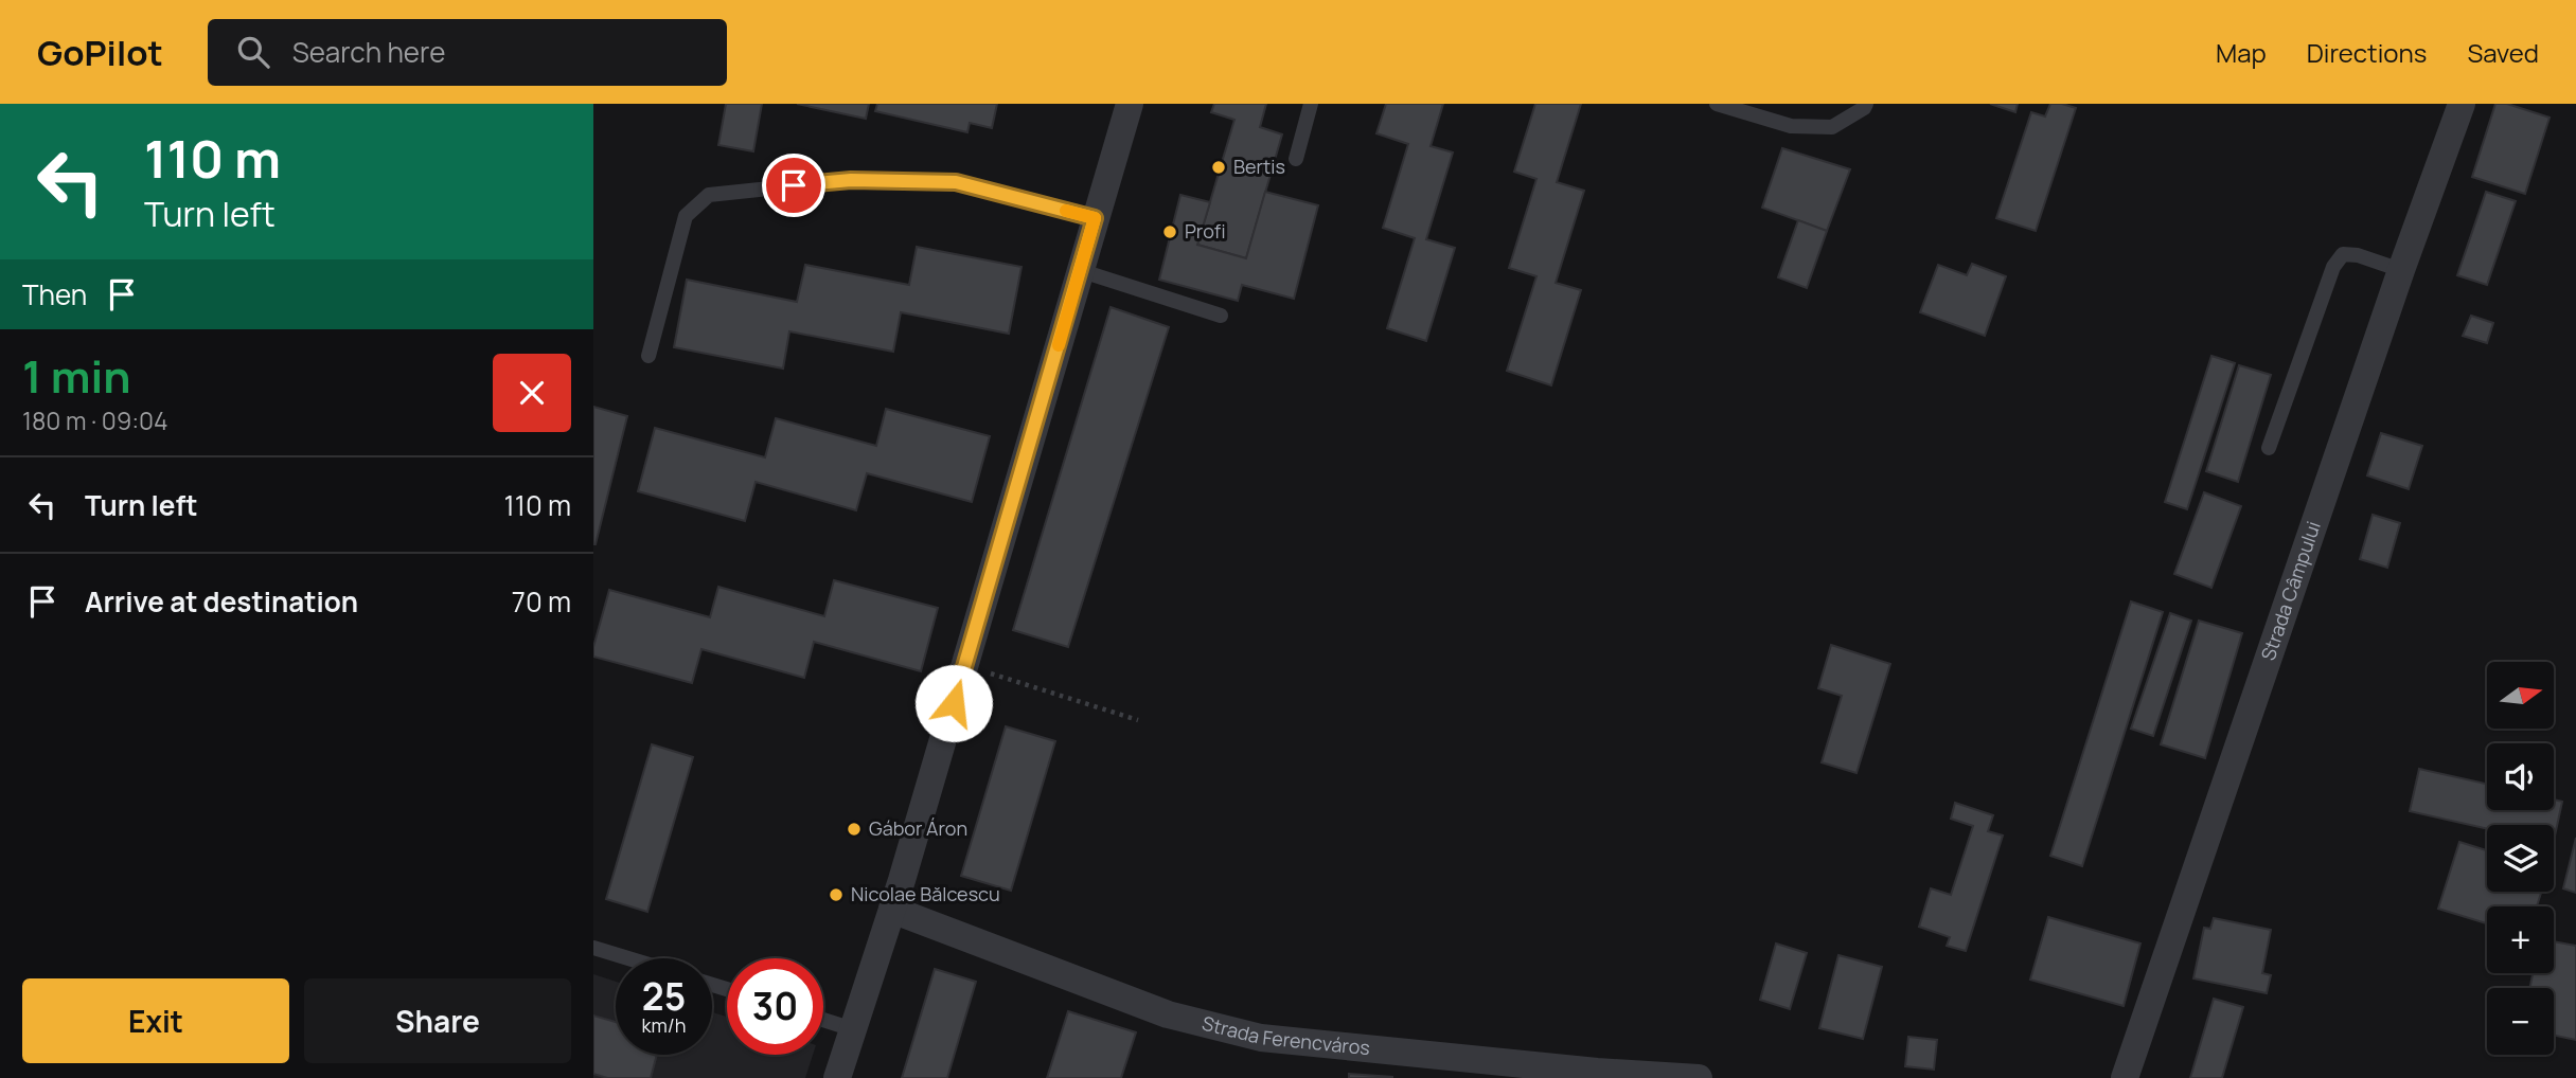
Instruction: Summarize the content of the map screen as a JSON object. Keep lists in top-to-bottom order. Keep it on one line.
{"streets":{"street":["Strada Câmpului","Strada Ferencváros"]},"places":["Bertis","Profi","Gábor Áron","Nicolae Bălcescu"],"north":"right","page":{"header":"GoPilot","search":"Search here","nav":["Map","Directions","Saved"],"turn":["110 m","Turn left"],"then":"Then","heading":["1 min","180 m · 09:04"],"list":[{"name":"Turn left","value":"110 m"},{"name":"Arrive at destination","value":"70 m"}],"map_buttons":["+","−"],"speed":"25 km/h","limit":"30","buttons":["Exit","Share"]}}
